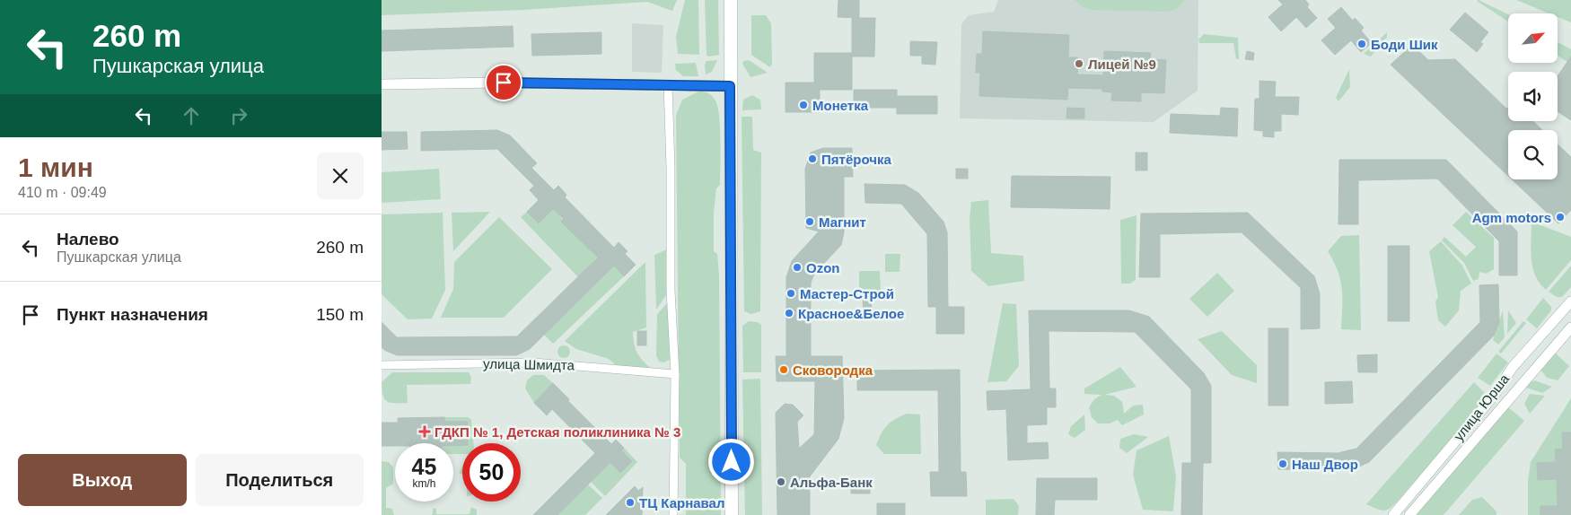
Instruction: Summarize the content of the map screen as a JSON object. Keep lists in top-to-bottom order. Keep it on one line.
{"streets":{"street":["улица Шмидта","улица Юрша"]},"places":{"other":["Боди Шик","Лицей №9","Монетка","Пятёрочка","Agm motors","Магнит","Ozon","Мастер-Строй","Красное&Белое","Сковородка","Наш Двор","Альфа-Банк","ТЦ Карнавал"],"health":["ГДКП № 1, Детская поликлиника № 3"]},"north":"top right","page":{"turn":["260 m","Пушкарская улица"],"heading":["1 мин","410 m · 09:49"],"list":[{"name":"Налево","note":"Пушкарская улица","value":"260 m"},{"name":"Пункт назначения","value":"150 m"}],"speed":"45 km/h","limit":"50","buttons":["Выход","Поделиться"]}}
